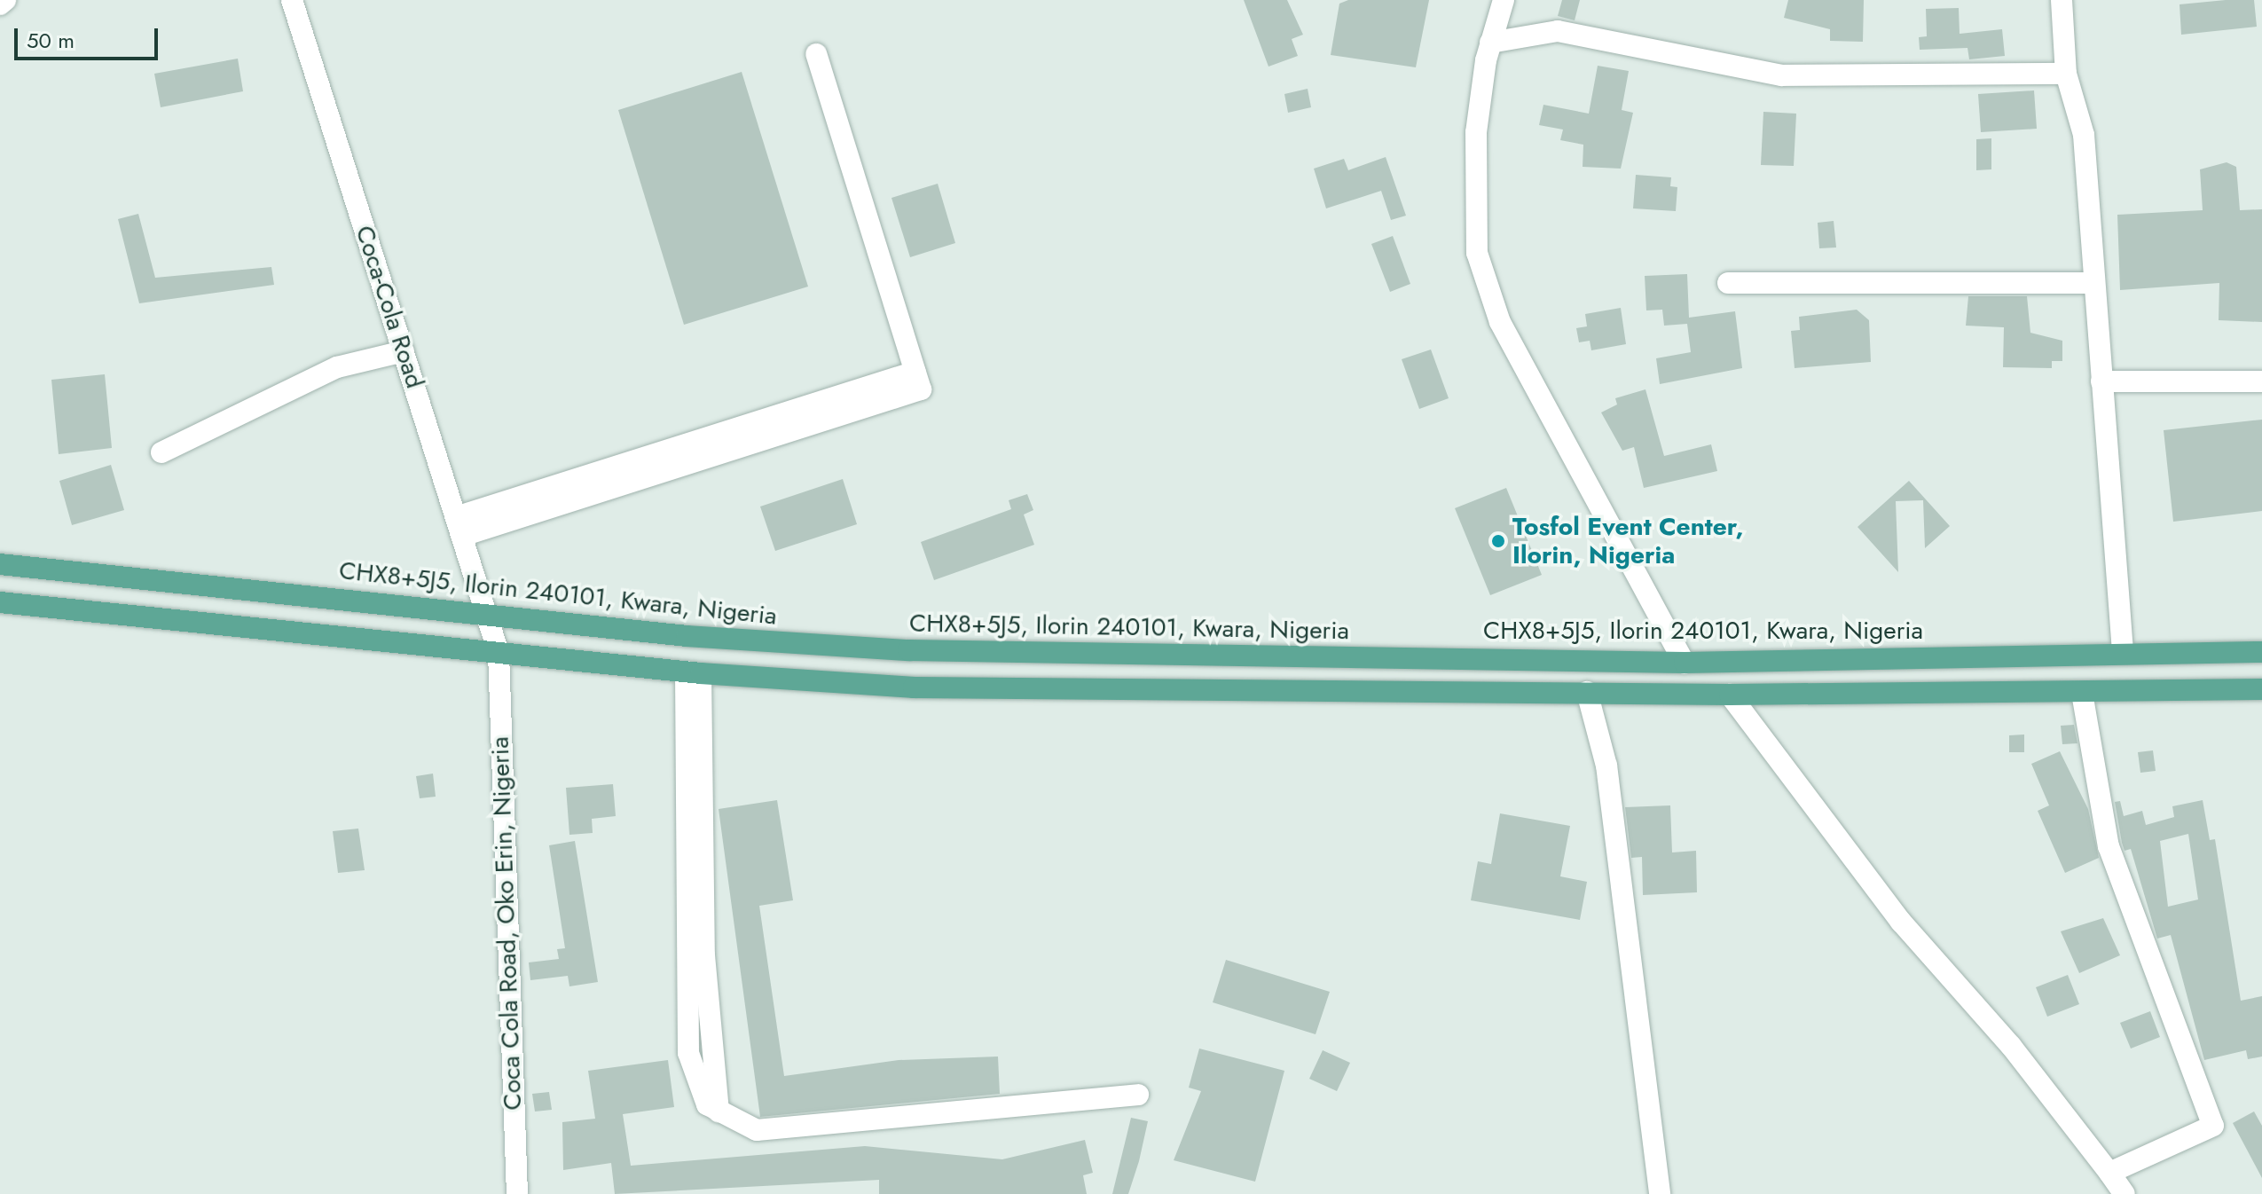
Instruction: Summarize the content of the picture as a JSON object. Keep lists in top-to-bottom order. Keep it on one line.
{"streets":{"main road":["CHX8+5J5, Ilorin 240101, Kwara, Nigeria"],"street":["Coca-Cola Road","Coca Cola Road, Oko Erin, Nigeria"]},"crossings":[["Coca-Cola Road","CHX8+5J5, Ilorin 240101, Kwara, Nigeria"],["Coca-Cola Road","Coca Cola Road, Oko Erin, Nigeria"],["CHX8+5J5, Ilorin 240101, Kwara, Nigeria","Coca Cola Road, Oko Erin, Nigeria"]],"places":["Tosfol Event Center, Ilorin, Nigeria"],"scale_bar":"50 m"}
